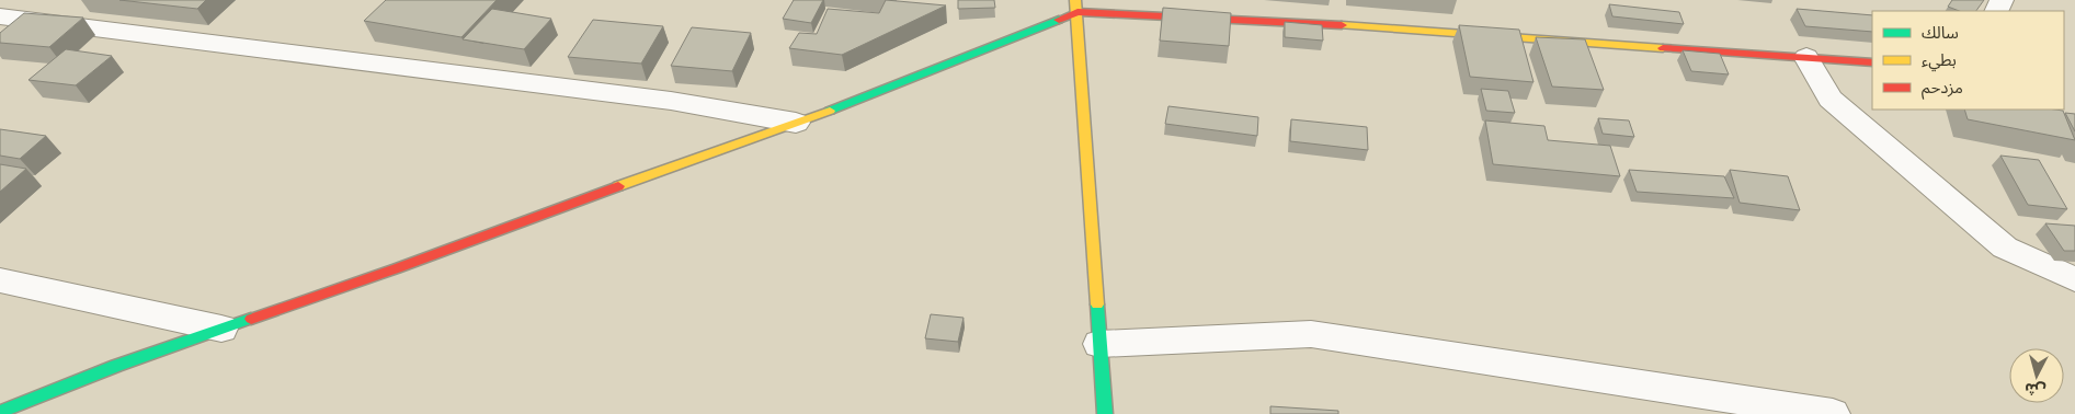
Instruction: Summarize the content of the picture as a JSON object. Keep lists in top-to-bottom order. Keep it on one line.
{"legend":["سالك","بطيء","مزدحم"],"north":"bottom"}
